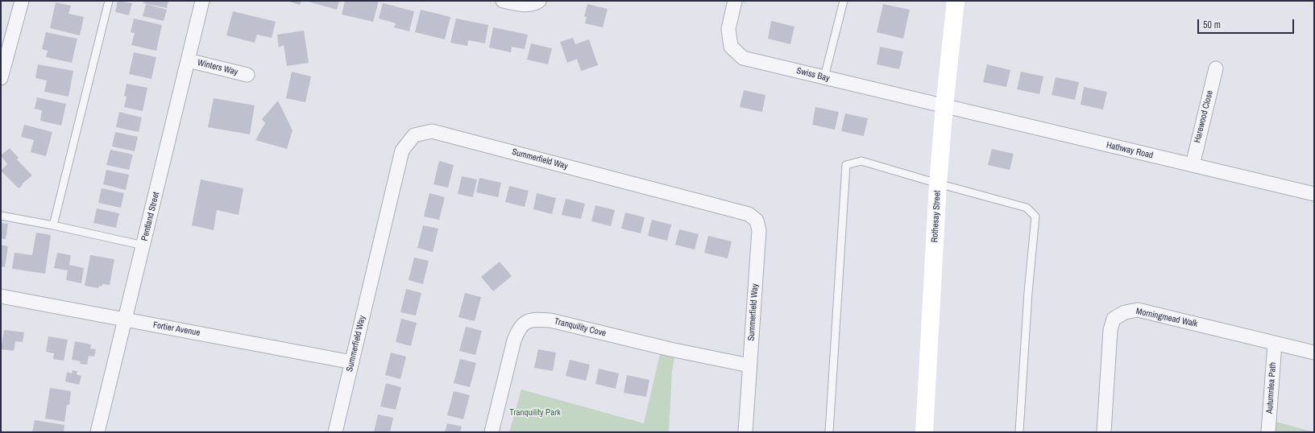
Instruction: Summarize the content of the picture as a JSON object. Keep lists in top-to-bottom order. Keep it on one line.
{"streets":{"street":["Winters Way","Swiss Bay","Harewood Close","Hathway Road","Summerfield Way","Pentland Street","Rothesay Street","Morningmead Walk","Tranquility Cove","Fortier Avenue","Autumnlea Path"]},"crossings":[["Winters Way","Pentland Street"],["Swiss Bay","Hathway Road"],["Swiss Bay","Rothesay Street"],["Harewood Close","Hathway Road"],["Hathway Road","Rothesay Street"],["Summerfield Way","Tranquility Cove"],["Summerfield Way","Fortier Avenue"],["Pentland Street","Fortier Avenue"],["Morningmead Walk","Autumnlea Path"]],"parks":["Tranquility Park"],"scale_bar":"50 m"}
